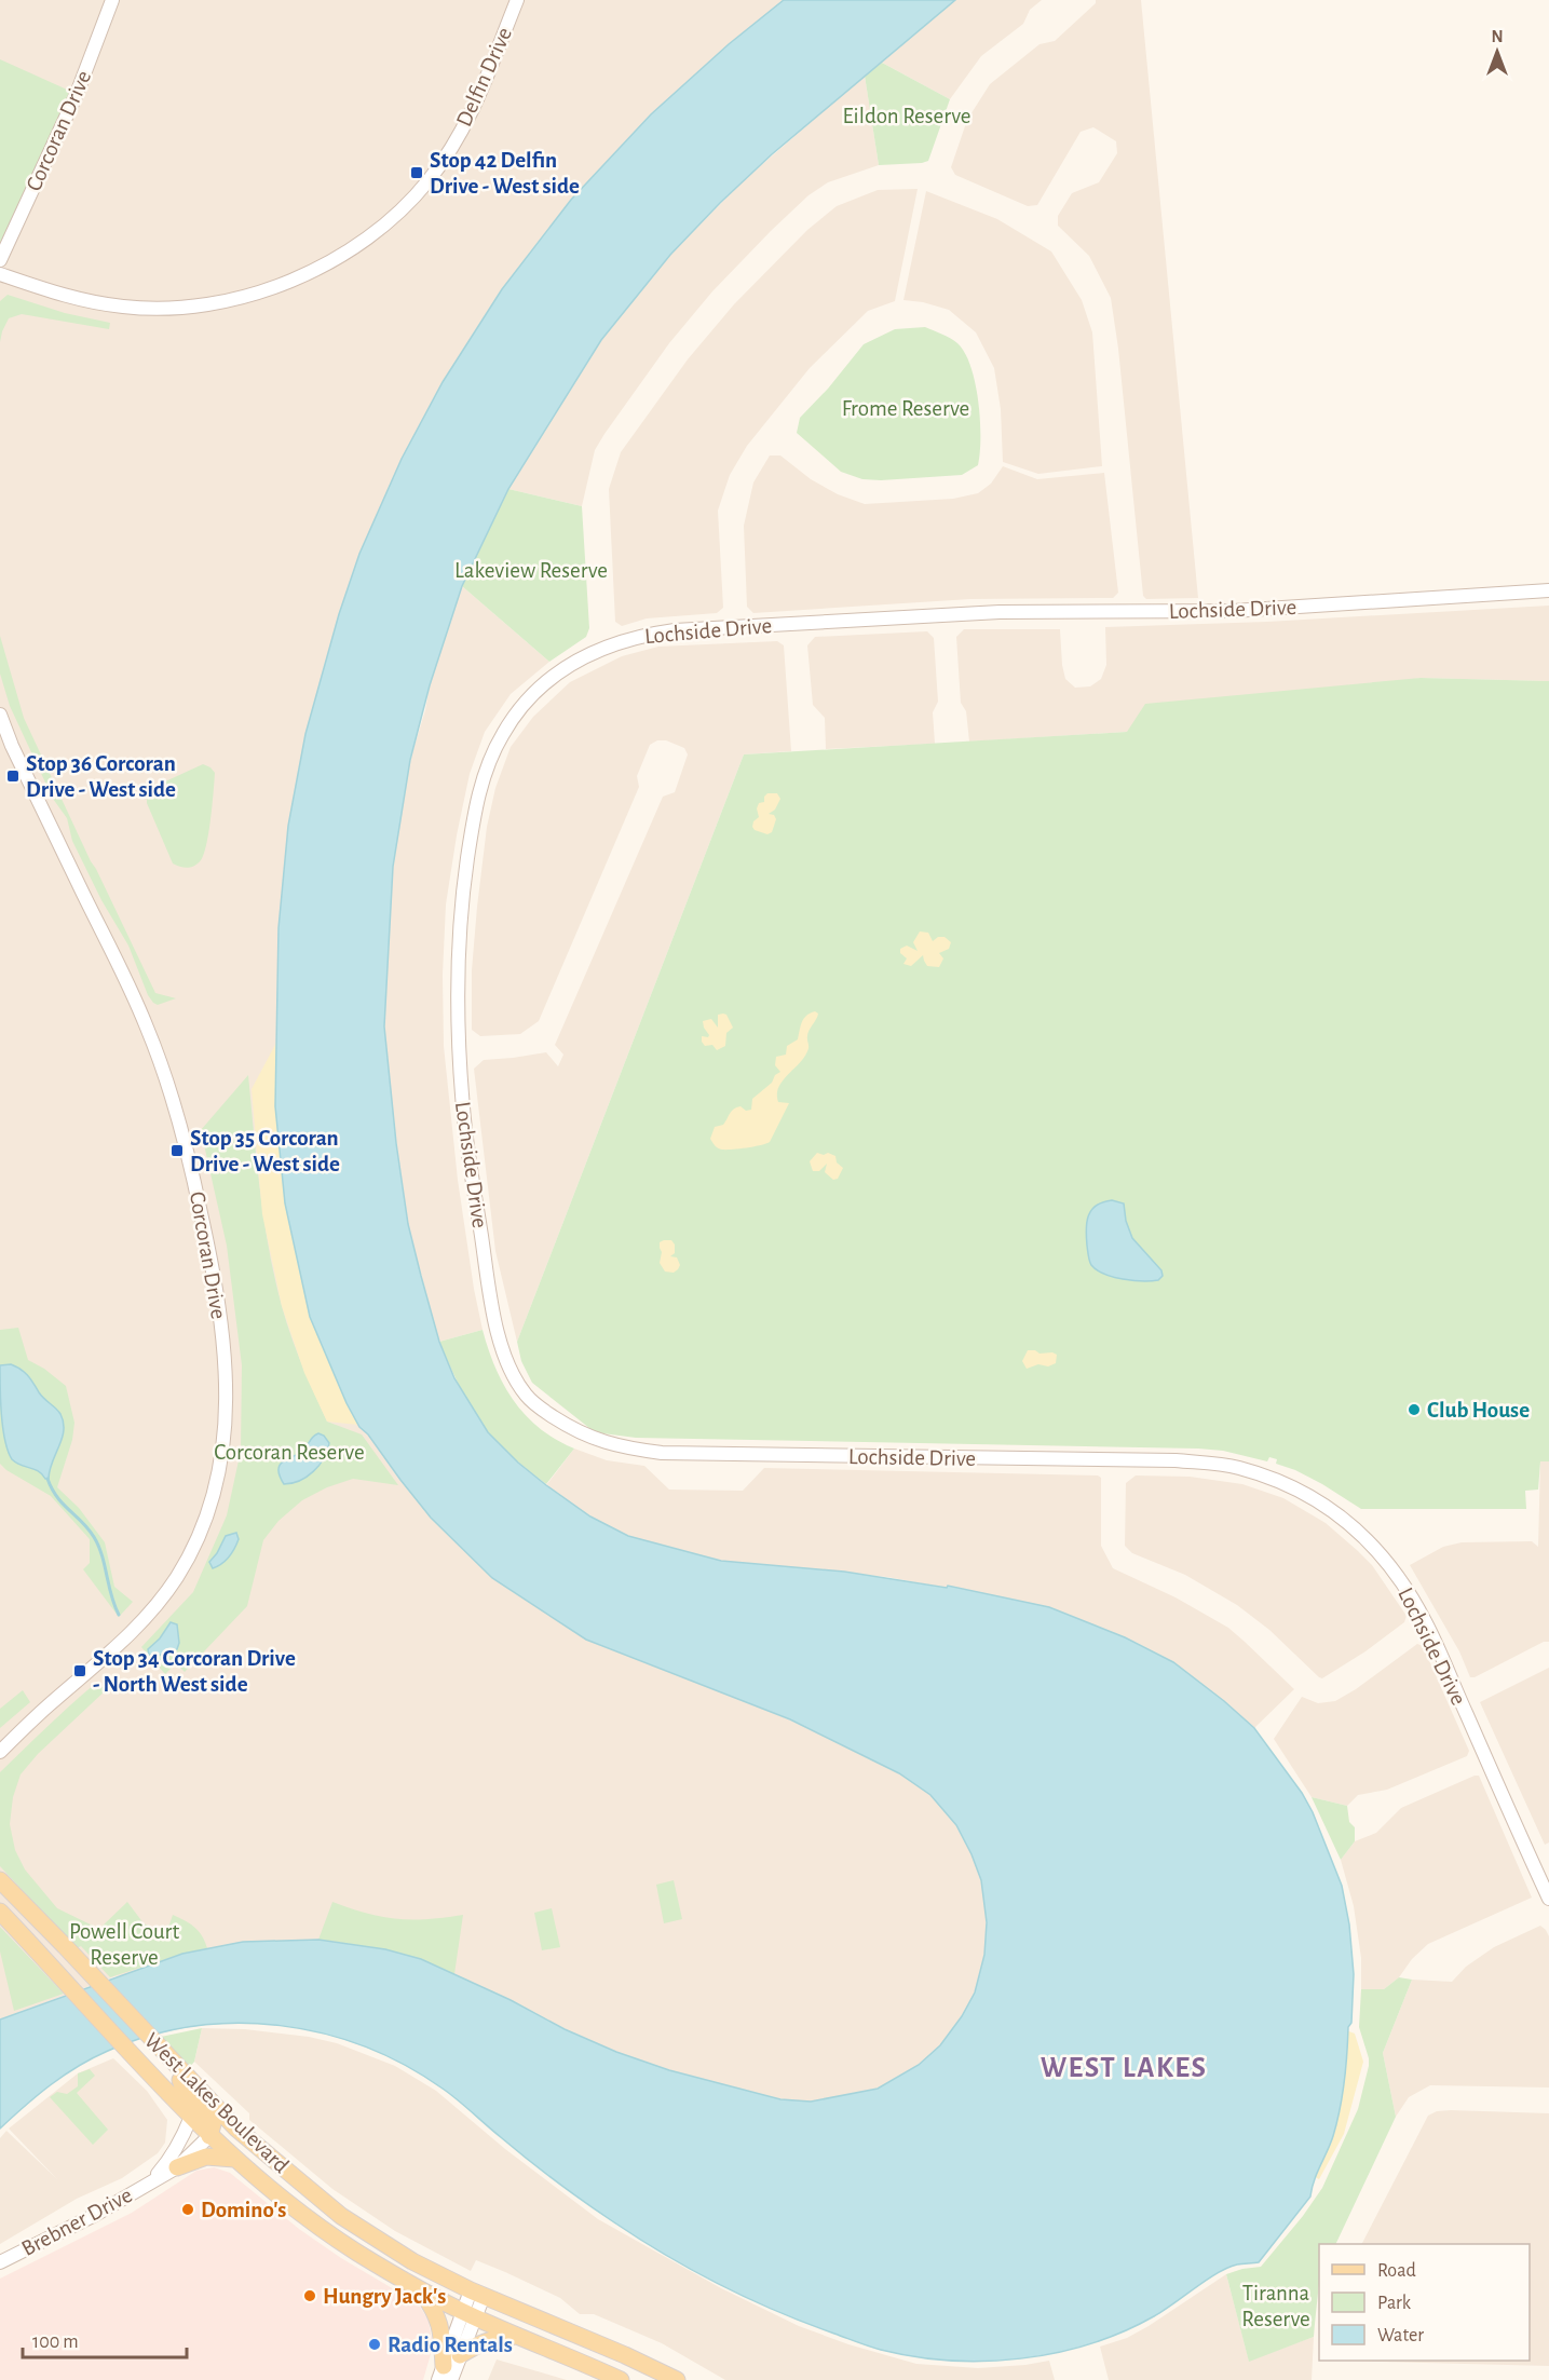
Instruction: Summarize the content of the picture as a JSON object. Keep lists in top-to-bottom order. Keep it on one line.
{"streets":{"main road":["West Lakes Boulevard"],"street":["Delfin Drive","Corcoran Drive","Lochside Drive","Brebner Drive"]},"crossings":[["West Lakes Boulevard","Brebner Drive"]],"districts":["WEST LAKES"],"parks":["Eildon Reserve","Frome Reserve","Lakeview Reserve","Corcoran Reserve","Powell Court Reserve","Tiranna Reserve"],"places":{"transit":["Stop 42 Delfin Drive - West side","Stop 36 Corcoran Drive - West side","Stop 35 Corcoran Drive - West side","Stop 34 Corcoran Drive - North West side"],"other":["Club House","Domino's","Hungry Jack's","Radio Rentals"]},"legend":["Road","Park","Water"],"scale_bar":"100 m","north":"top"}
